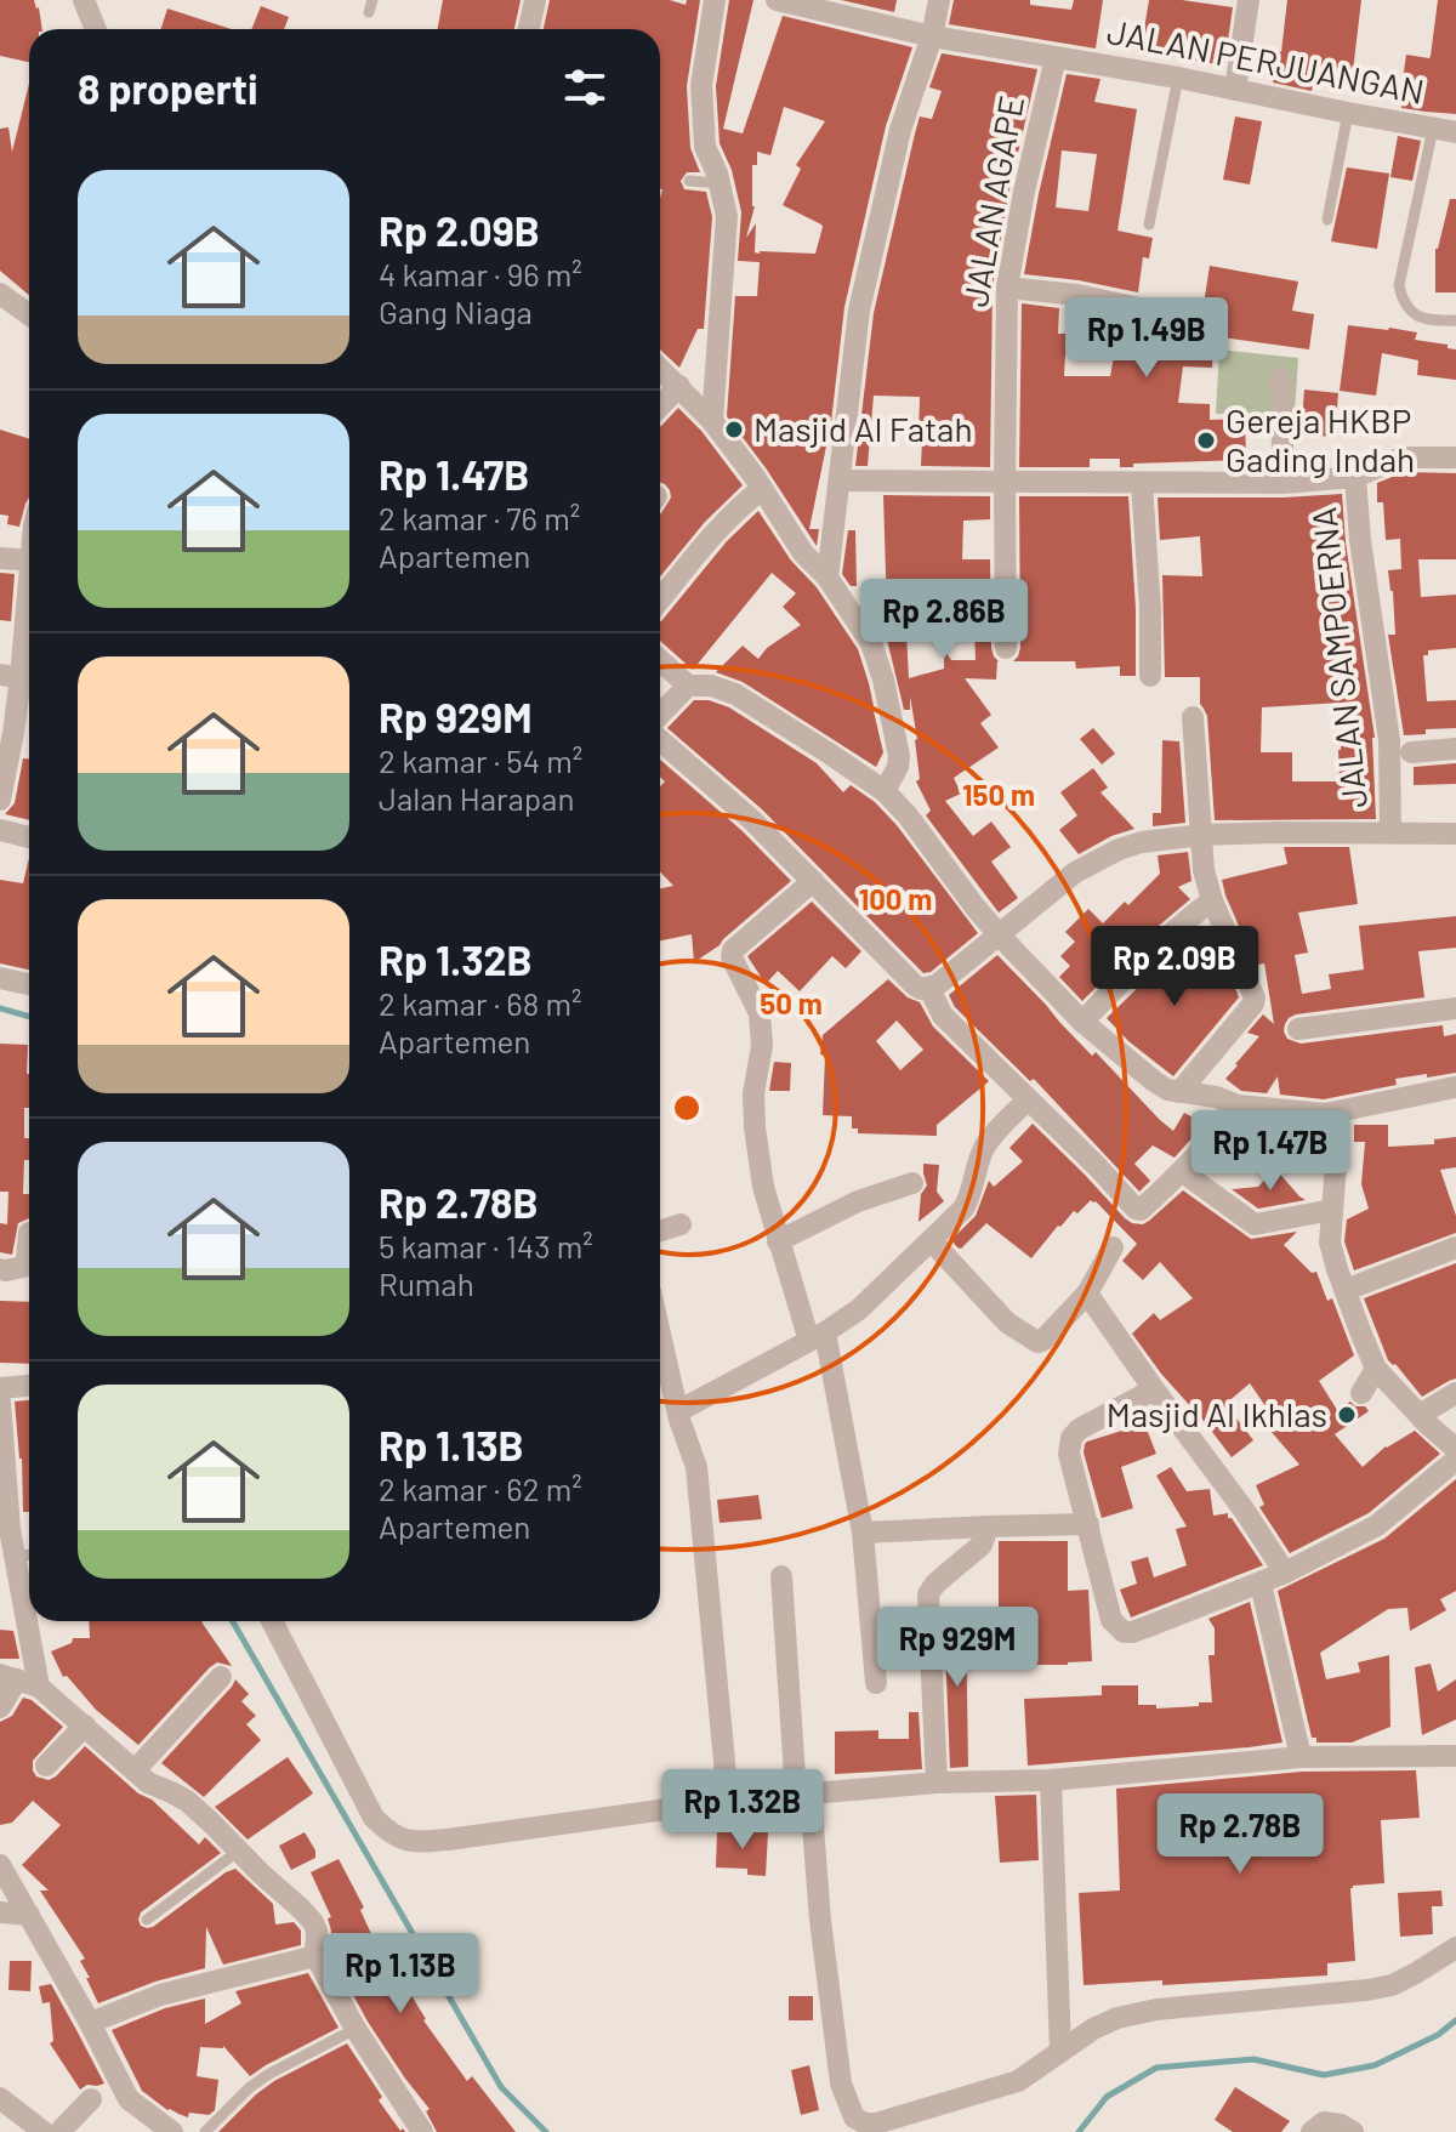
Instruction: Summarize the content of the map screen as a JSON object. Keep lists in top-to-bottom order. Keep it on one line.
{"streets":{"street":["JALAN PERJUANGAN","JALAN AGAPE","JALAN SAMPOERNA"]},"crossings":[["JALAN PERJUANGAN","JALAN AGAPE"]],"places":["Masjid Al Fatah","Gereja HKBP Gading Indah","Masjid Al Ikhlas"],"page":{"heading":"8 properti","list":[{"name":"Rp 2.09B","note":"4 kamar · 96 m² · Gang Niaga"},{"name":"Rp 1.47B","note":"2 kamar · 76 m² · Apartemen"},{"name":"Rp 929M","note":"2 kamar · 54 m² · Jalan Harapan"},{"name":"Rp 1.32B","note":"2 kamar · 68 m² · Apartemen"},{"name":"Rp 2.78B","note":"5 kamar · 143 m² · Rumah"},{"name":"Rp 1.13B","note":"2 kamar · 62 m² · Apartemen"}],"price":["Rp 1.49B","Rp 2.86B","Rp 2.09B","Rp 1.47B","Rp 929M","Rp 1.32B","Rp 2.78B","Rp 1.13B"]},"rings":["150 m","100 m","50 m"]}
